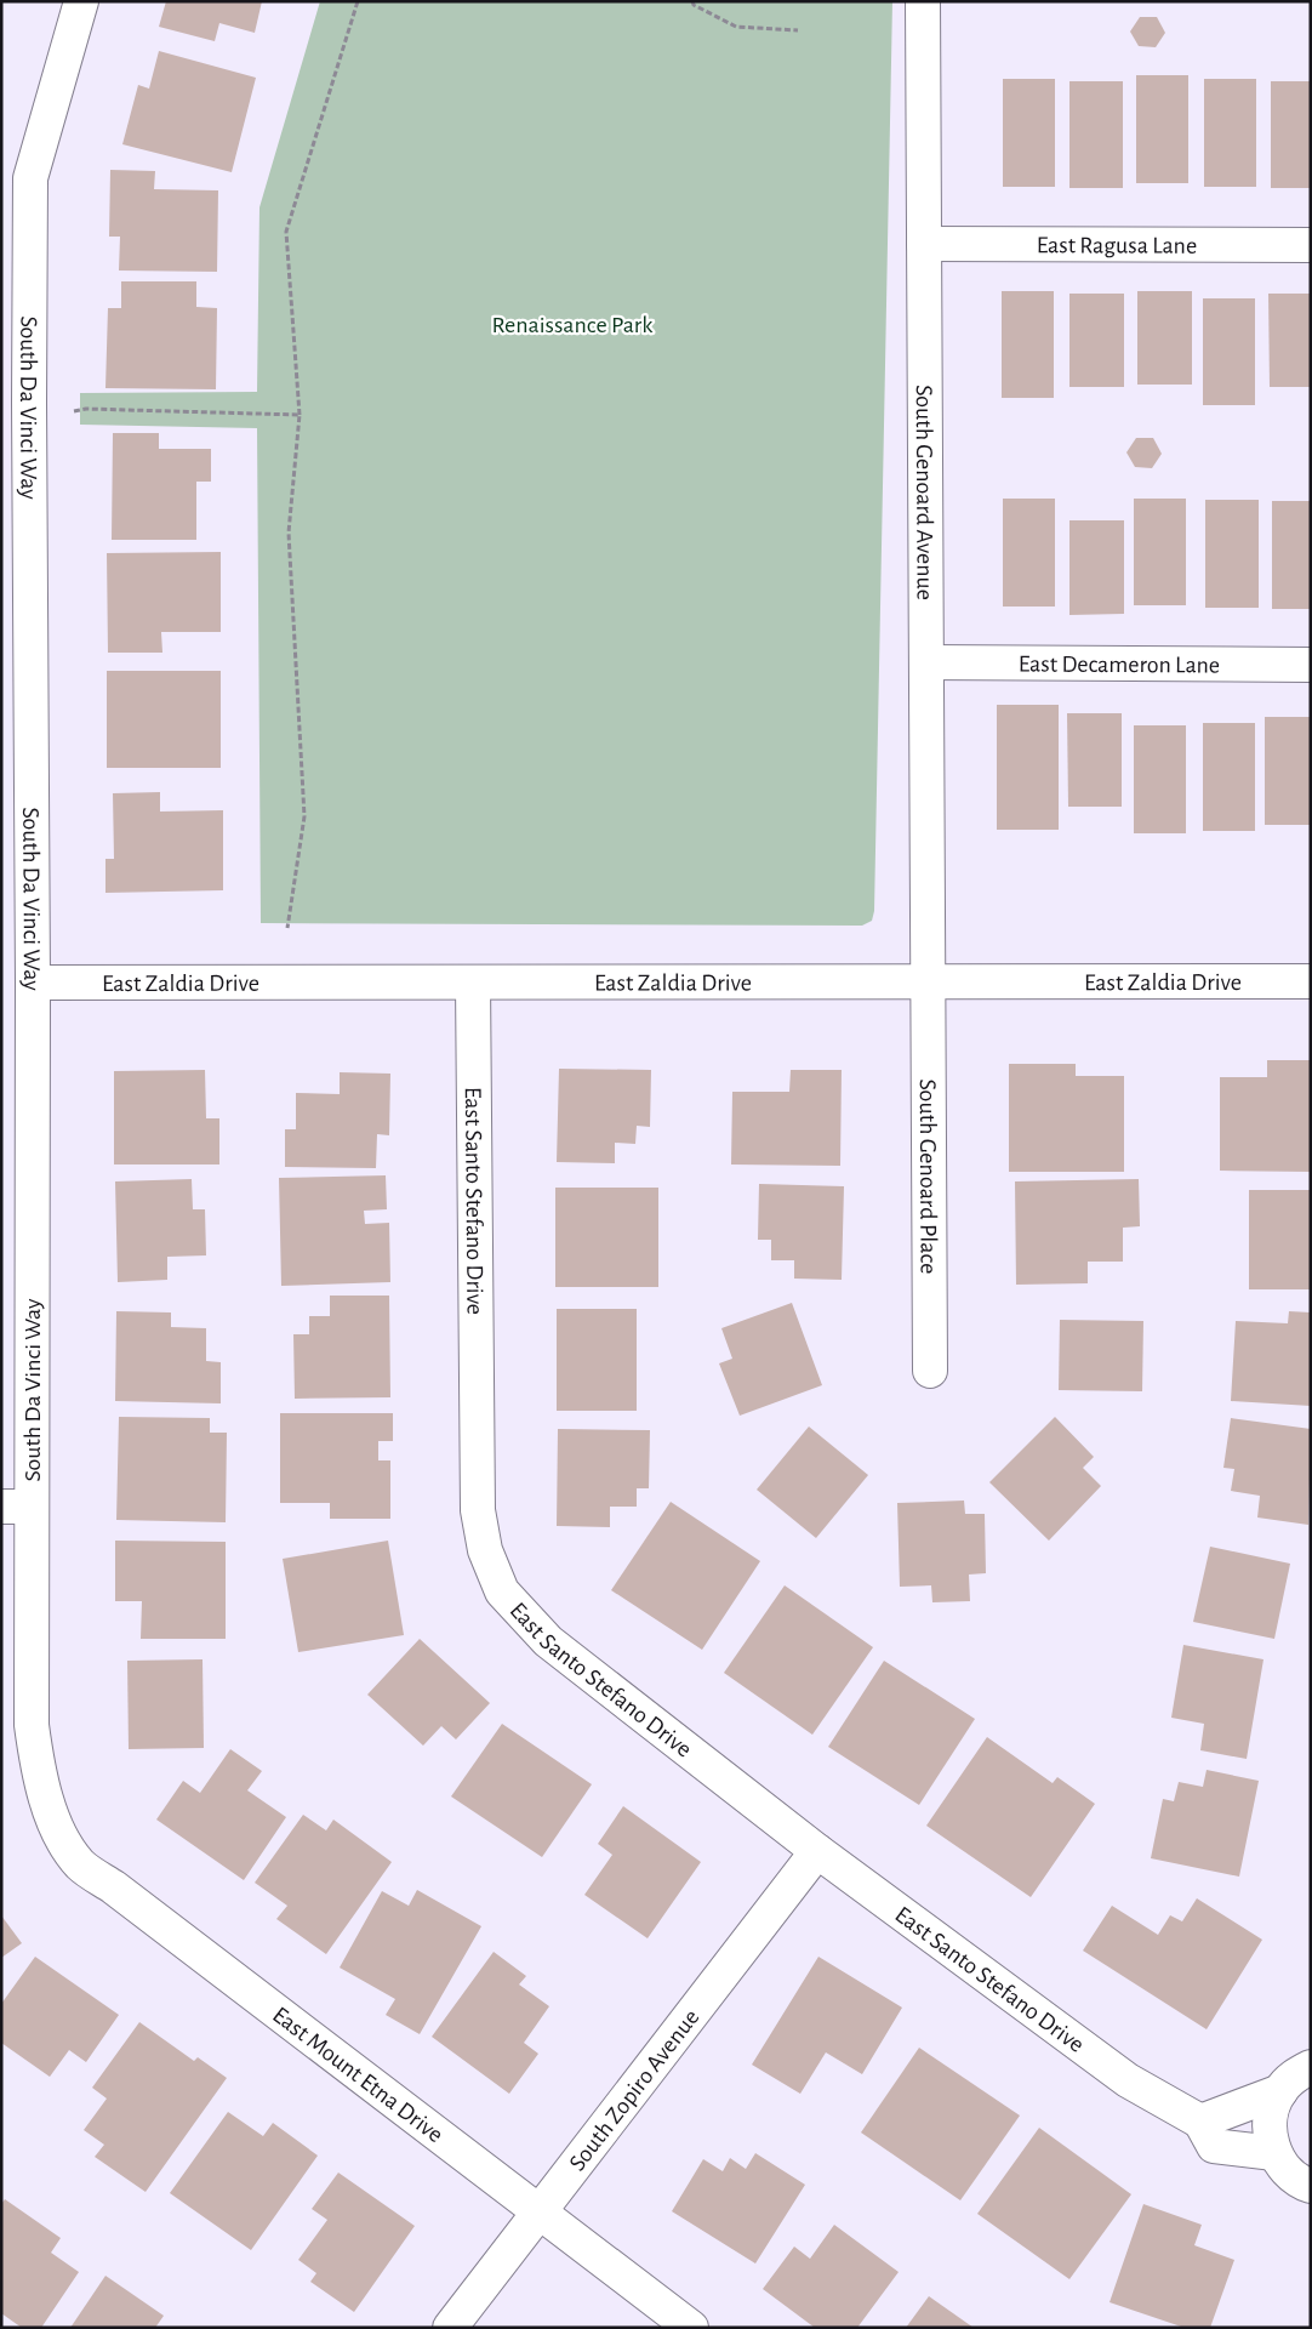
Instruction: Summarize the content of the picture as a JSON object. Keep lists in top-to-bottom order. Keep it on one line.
{"streets":{"street":["East Ragusa Lane","South Da Vinci Way","South Genoard Avenue","East Decameron Lane","East Zaldia Drive","South Genoard Place","East Santo Stefano Drive","East Mount Etna Drive","South Zopiro Avenue"]},"crossings":[["East Ragusa Lane","South Genoard Avenue"],["South Da Vinci Way","East Zaldia Drive"],["South Da Vinci Way","East Mount Etna Drive"],["South Genoard Avenue","East Decameron Lane"],["South Genoard Avenue","East Zaldia Drive"],["South Genoard Avenue","South Genoard Place"],["East Zaldia Drive","South Genoard Place"],["East Zaldia Drive","East Santo Stefano Drive"],["East Santo Stefano Drive","South Zopiro Avenue"],["East Mount Etna Drive","South Zopiro Avenue"]],"parks":["Renaissance Park"]}
